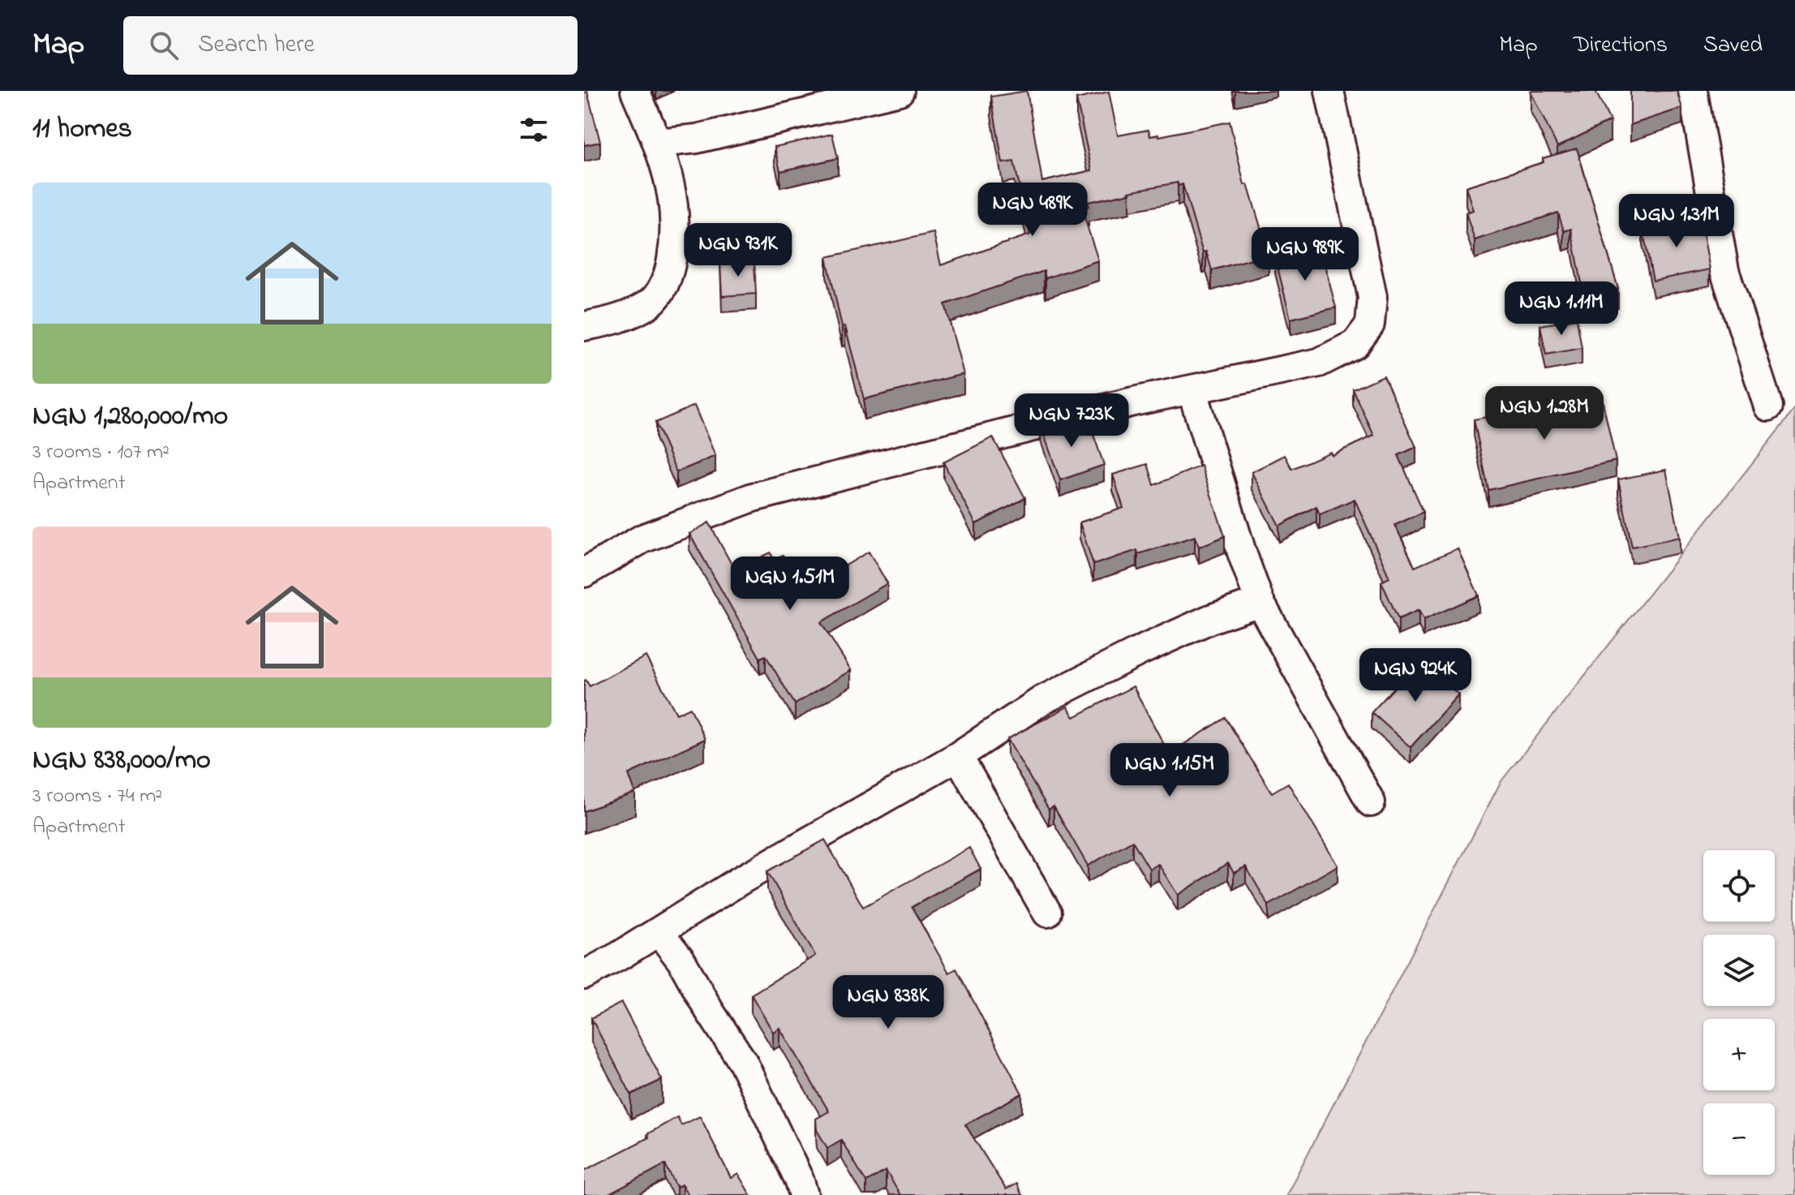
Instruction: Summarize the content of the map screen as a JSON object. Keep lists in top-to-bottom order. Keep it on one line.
{"page":{"header":"Map","search":"Search here","nav":["Map","Directions","Saved"],"heading":"11 homes","list":[{"name":"NGN 1,280,000/mo","note":"3 rooms · 107 m² · Apartment"},{"name":"NGN 838,000/mo","note":"3 rooms · 74 m² · Apartment"}],"price":["NGN 489K","NGN 1.31M","NGN 931K","NGN 989K","NGN 1.11M","NGN 1.28M","NGN 723K","NGN 1.51M","NGN 924K","NGN 1.15M","NGN 838K"],"map_buttons":["+","−"]}}
